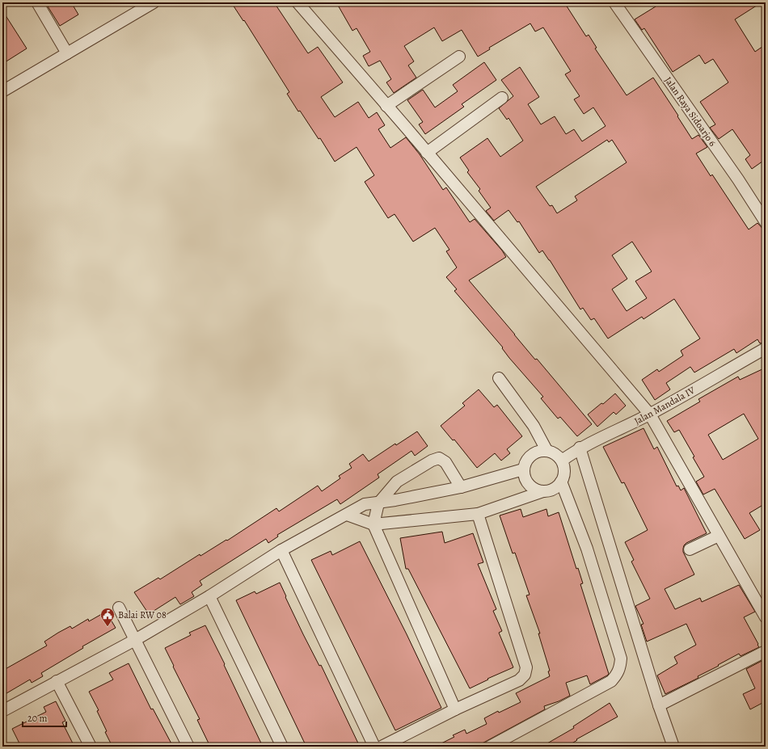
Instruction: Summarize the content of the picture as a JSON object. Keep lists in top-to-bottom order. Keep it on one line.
{"streets":{"street":["Jalan Raya Sidoarjo 6","Jalan Mandala IV"]},"places":{"public building":["Balai RW 08"]},"scale_bar":"20 m"}
